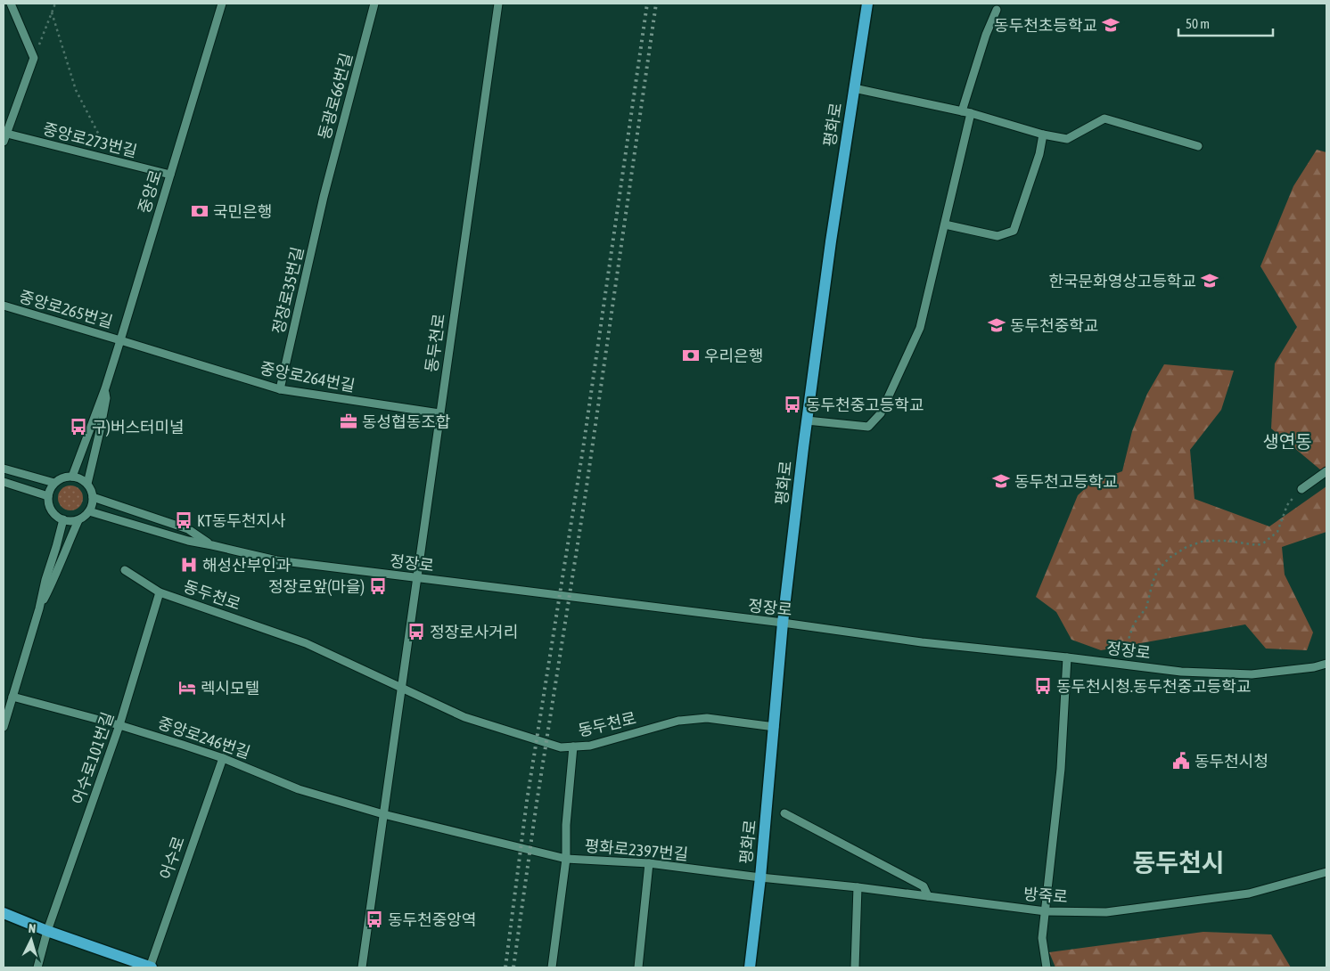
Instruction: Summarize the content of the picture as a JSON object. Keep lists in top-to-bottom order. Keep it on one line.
{"streets":{"main road":["평화로","어수로"],"street":["동광로66번길","중앙로273번길","중앙로","정장로35번길","중앙로265번길","동두천로","중앙로264번길","정장로","중앙로246번길","어수로101번길","평화로2397번길","방죽로"]},"crossings":[["동광로66번길","정장로35번길"],["평화로","동두천로"],["평화로","정장로"],["평화로","평화로2397번길"],["평화로","방죽로"],["중앙로273번길","중앙로"],["중앙로","중앙로265번길"],["중앙로","중앙로264번길"],["정장로35번길","중앙로264번길"],["중앙로265번길","중앙로264번길"],["동두천로","중앙로264번길"],["동두천로","정장로"],["동두천로","중앙로246번길"],["동두천로","어수로101번길"],["중앙로246번길","어수로101번길"],["중앙로246번길","어수로"],["어수로101번길","어수로"],["평화로2397번길","방죽로"]],"districts":["생연동","동두천시"],"places":{"school or university":["동두천초등학교","한국문화영상고등학교","동두천중학교","동두천고등학교"],"bank":["국민은행","우리은행"],"bus stop":["동두천중고등학교","구)버스터미널","KT동두천지사","정장로앞(마을)","정장로사거리","동두천시청.동두천중고등학교","동두천중앙역"],"office":["동성협동조합"],"hospital":["해성산부인과"],"hotel":["렉시모텔"],"public building":["동두천시청"]},"scale_bar":"50 m","north":"top"}
